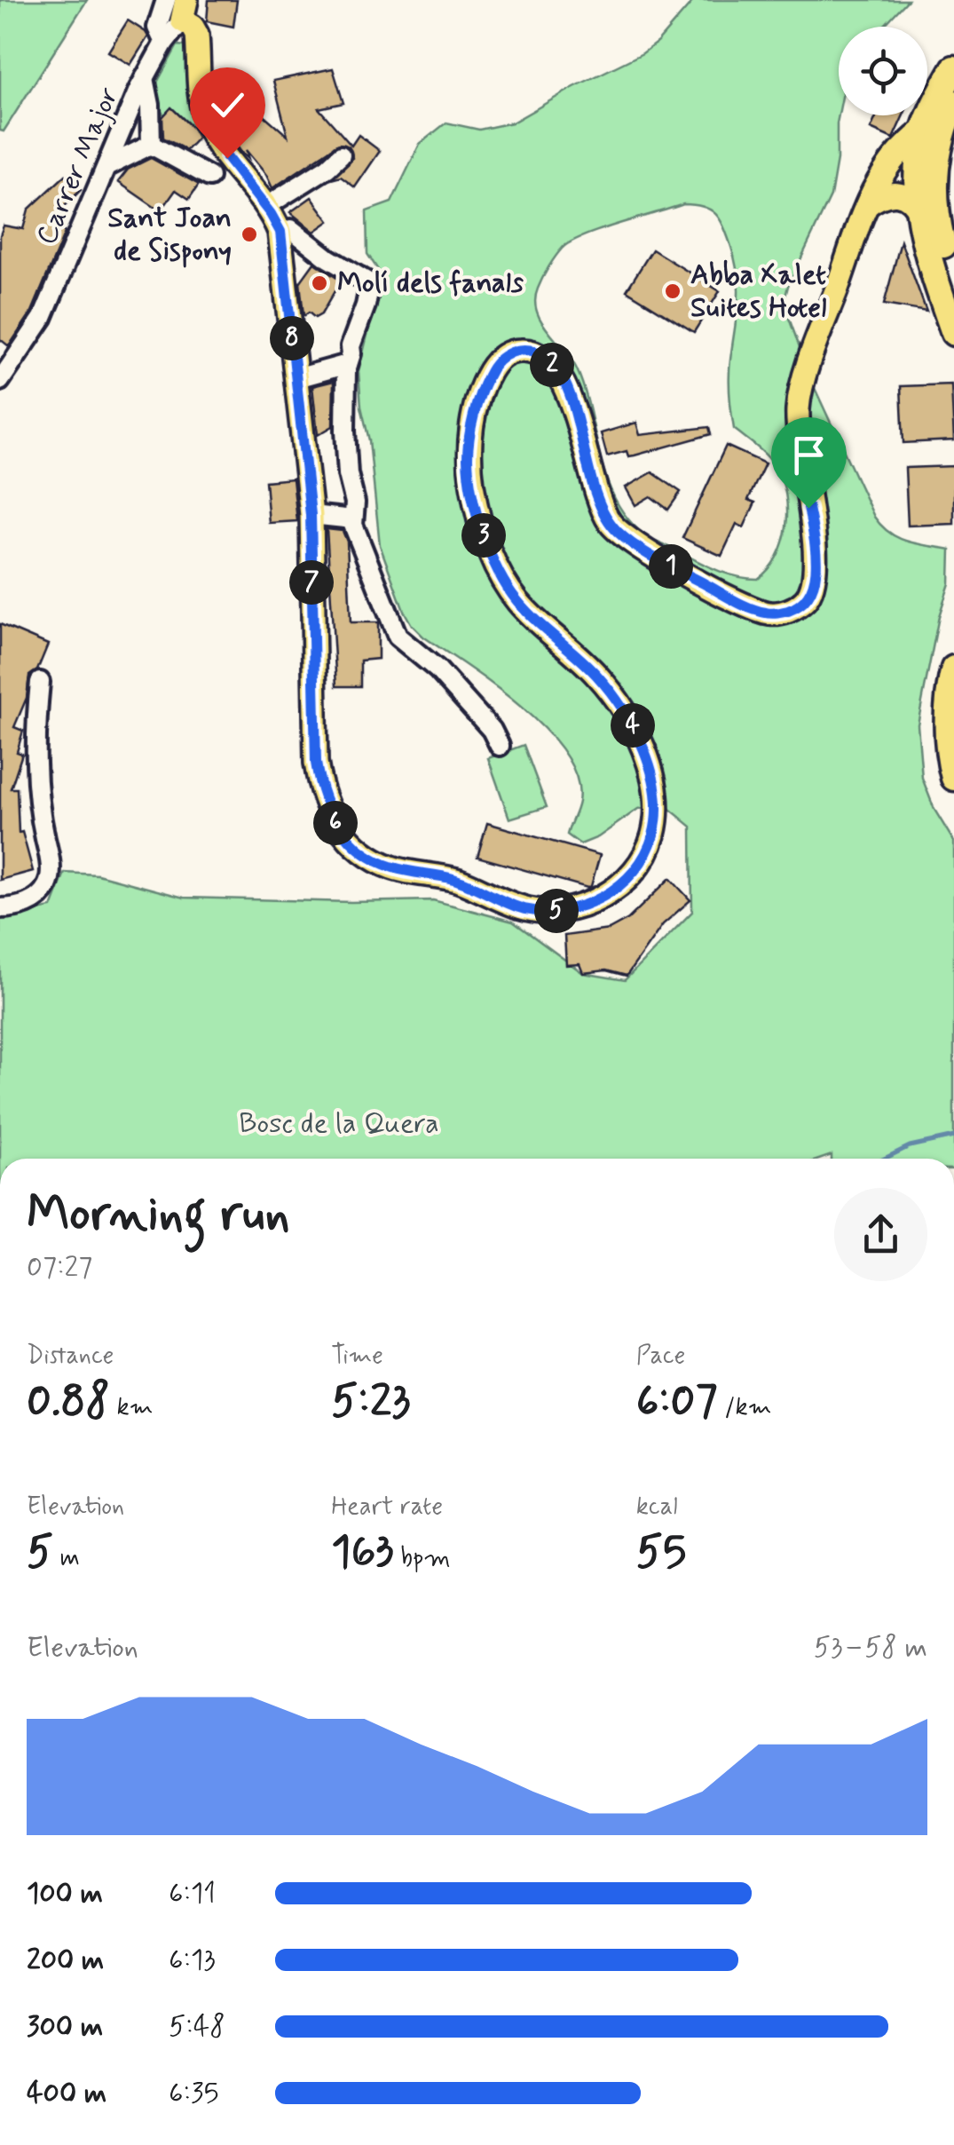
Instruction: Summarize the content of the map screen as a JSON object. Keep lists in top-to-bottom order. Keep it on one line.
{"streets":{"street":["Carrer Major"]},"parks":["Bosc de la Quera"],"places":["Sant Joan de Sispony","Molí dels fanals","Abba Xalet Suites Hotel"],"page":{"pins":["8","2","3","1","7","4","6","5"],"heading":["Morning run","07:27"],"stats":[["Distance","0.88 km"],["Time","5:23"],["Pace","6:07 /km"],["Elevation","5 m"],["Heart rate","163 bpm"],["kcal","55"]],"chart":["Elevation","53–58 m"],"list":[{"name":"100 m","note":"6:11"},{"name":"200 m","note":"6:13"},{"name":"300 m","note":"5:48"},{"name":"400 m","note":"6:35"}]}}
